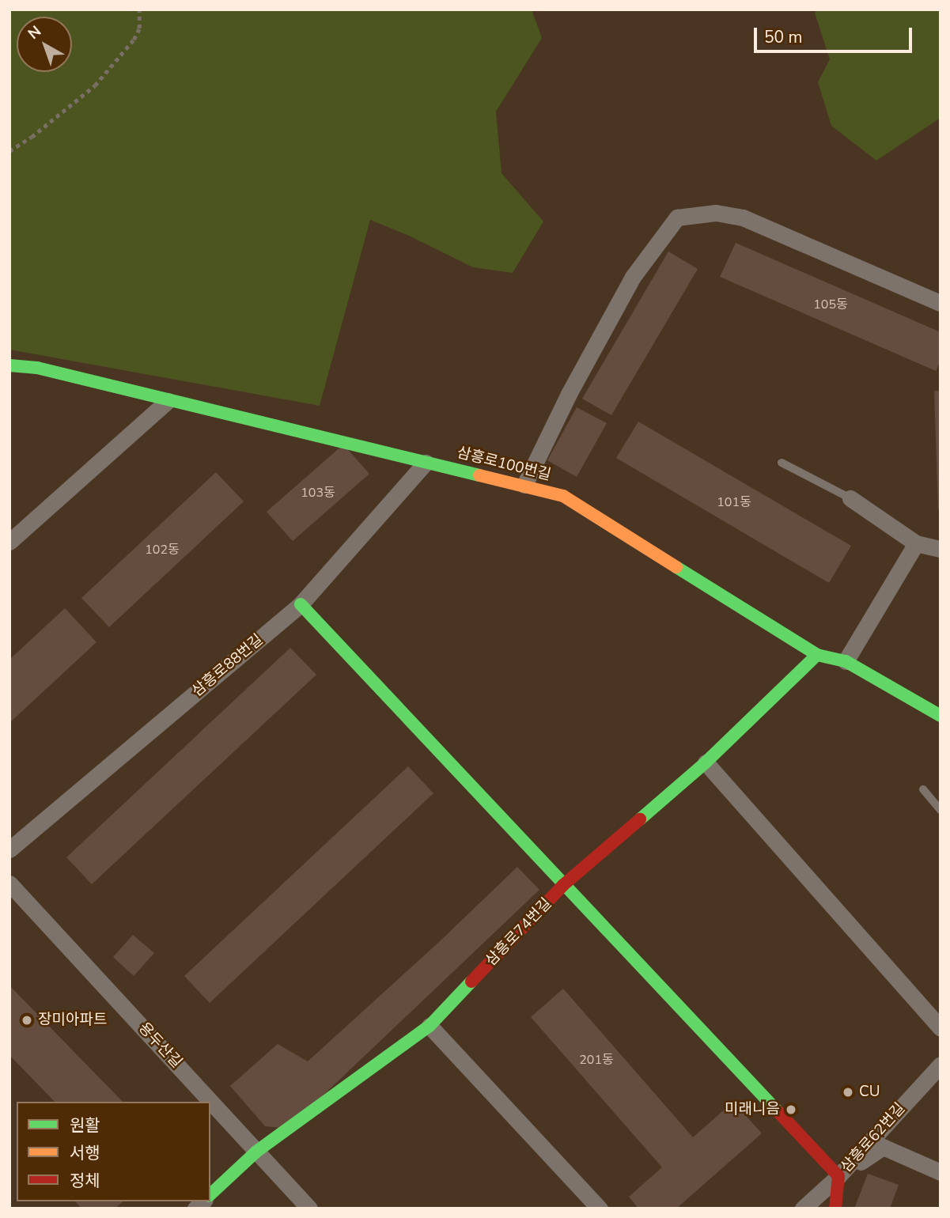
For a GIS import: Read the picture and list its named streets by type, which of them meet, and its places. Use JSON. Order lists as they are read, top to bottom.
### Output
{
  "streets": {
    "street": [
      "삼흥로100번길",
      "삼흥로88번길",
      "삼흥로74번길",
      "용두산길",
      "삼흥로62번길"
    ]
  },
  "crossings": [
    ["삼흥로100번길", "삼흥로88번길"],
    ["삼흥로100번길", "삼흥로74번길"],
    ["삼흥로74번길", "용두산길"]
  ],
  "places": ["장미아파트", "CU", "미래니음"],
  "house_numbers": [
    "105동",
    "103동",
    "101동",
    "102동",
    "201동"
  ],
  "legend": ["원활", "서행", "정체"],
  "scale_bar": "50 m",
  "north": "top left"
}
